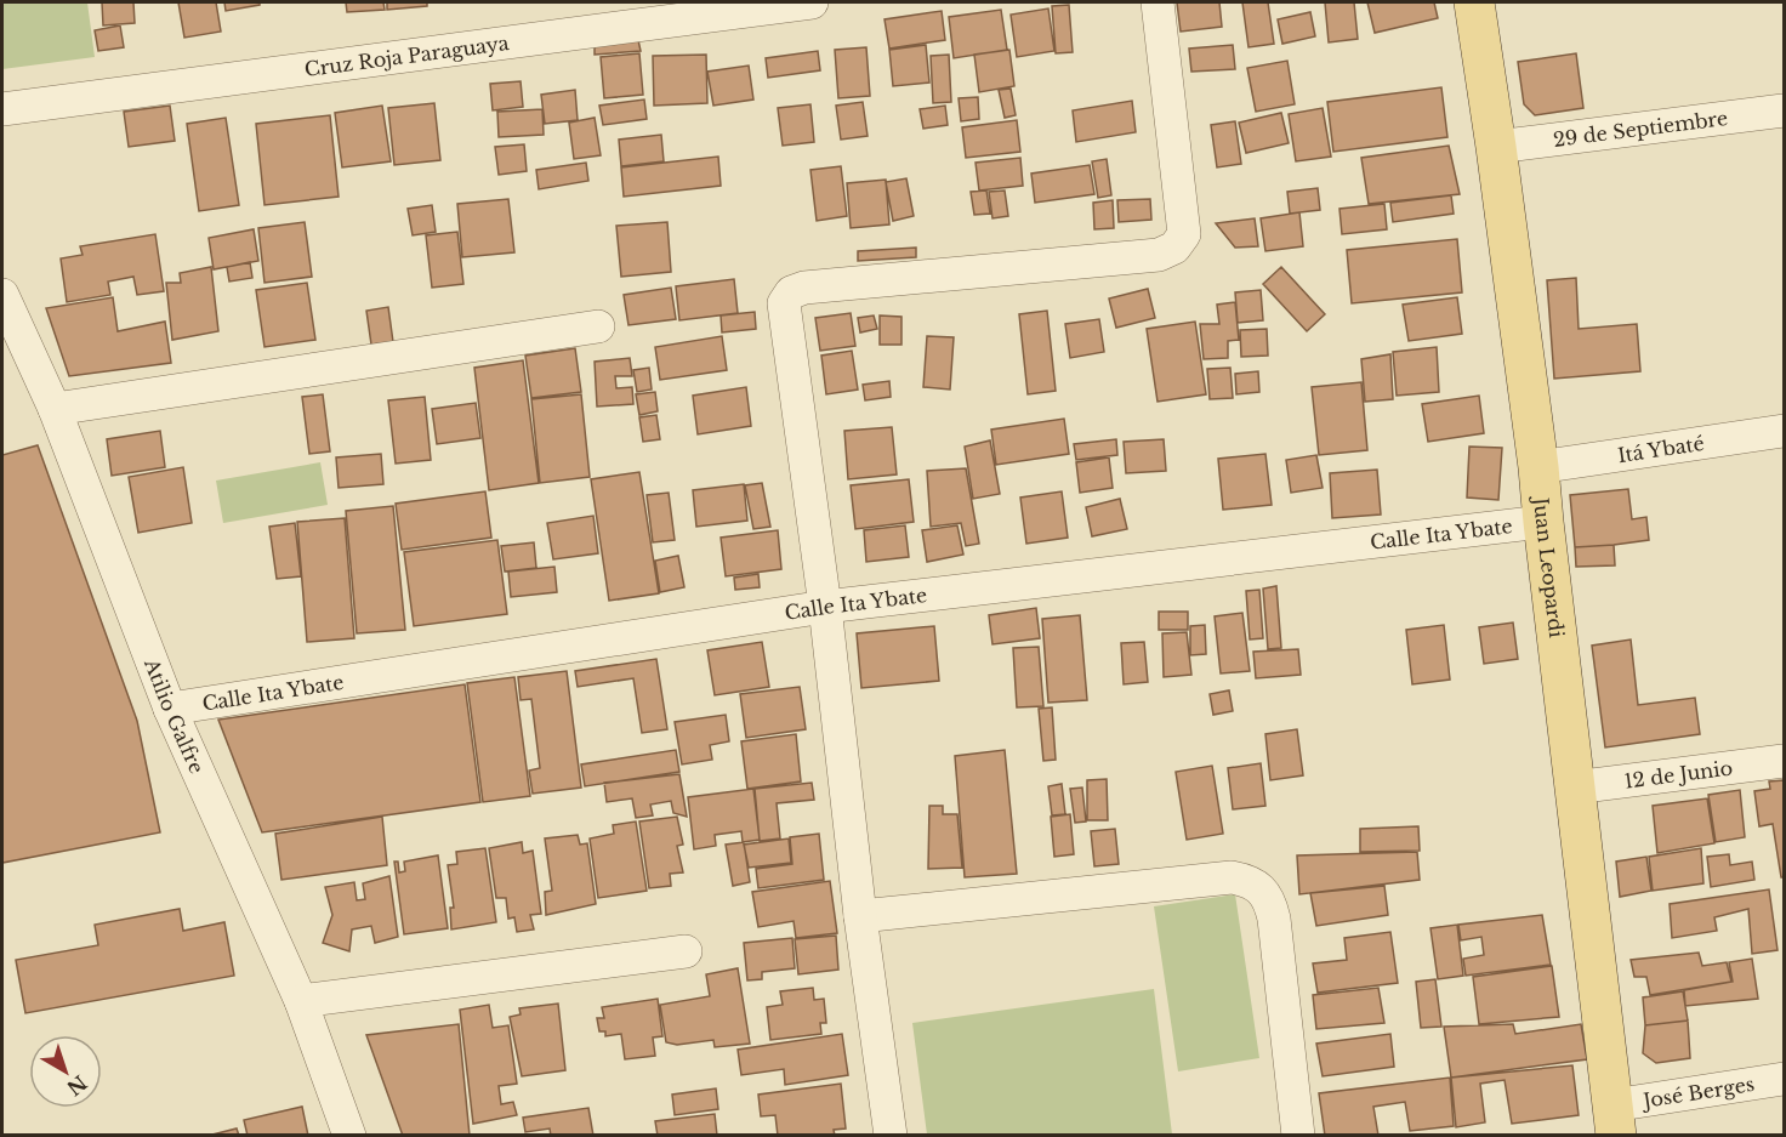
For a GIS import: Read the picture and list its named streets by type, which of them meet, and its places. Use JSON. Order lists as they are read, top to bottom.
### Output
{
  "streets": {
    "main road": ["Juan Leopardi"],
    "street": [
      "Cruz Roja Paraguaya",
      "29 de Septiembre",
      "Itá Ybaté",
      "Calle Ita Ybate",
      "Atilio Galfre",
      "12 de Junio",
      "José Berges"
    ]
  },
  "crossings": [
    ["29 de Septiembre", "Juan Leopardi"],
    ["Itá Ybaté", "Juan Leopardi"],
    ["Calle Ita Ybate", "Juan Leopardi"],
    ["Calle Ita Ybate", "Atilio Galfre"],
    ["Juan Leopardi", "12 de Junio"],
    ["Juan Leopardi", "José Berges"]
  ],
  "north": "bottom right"
}
